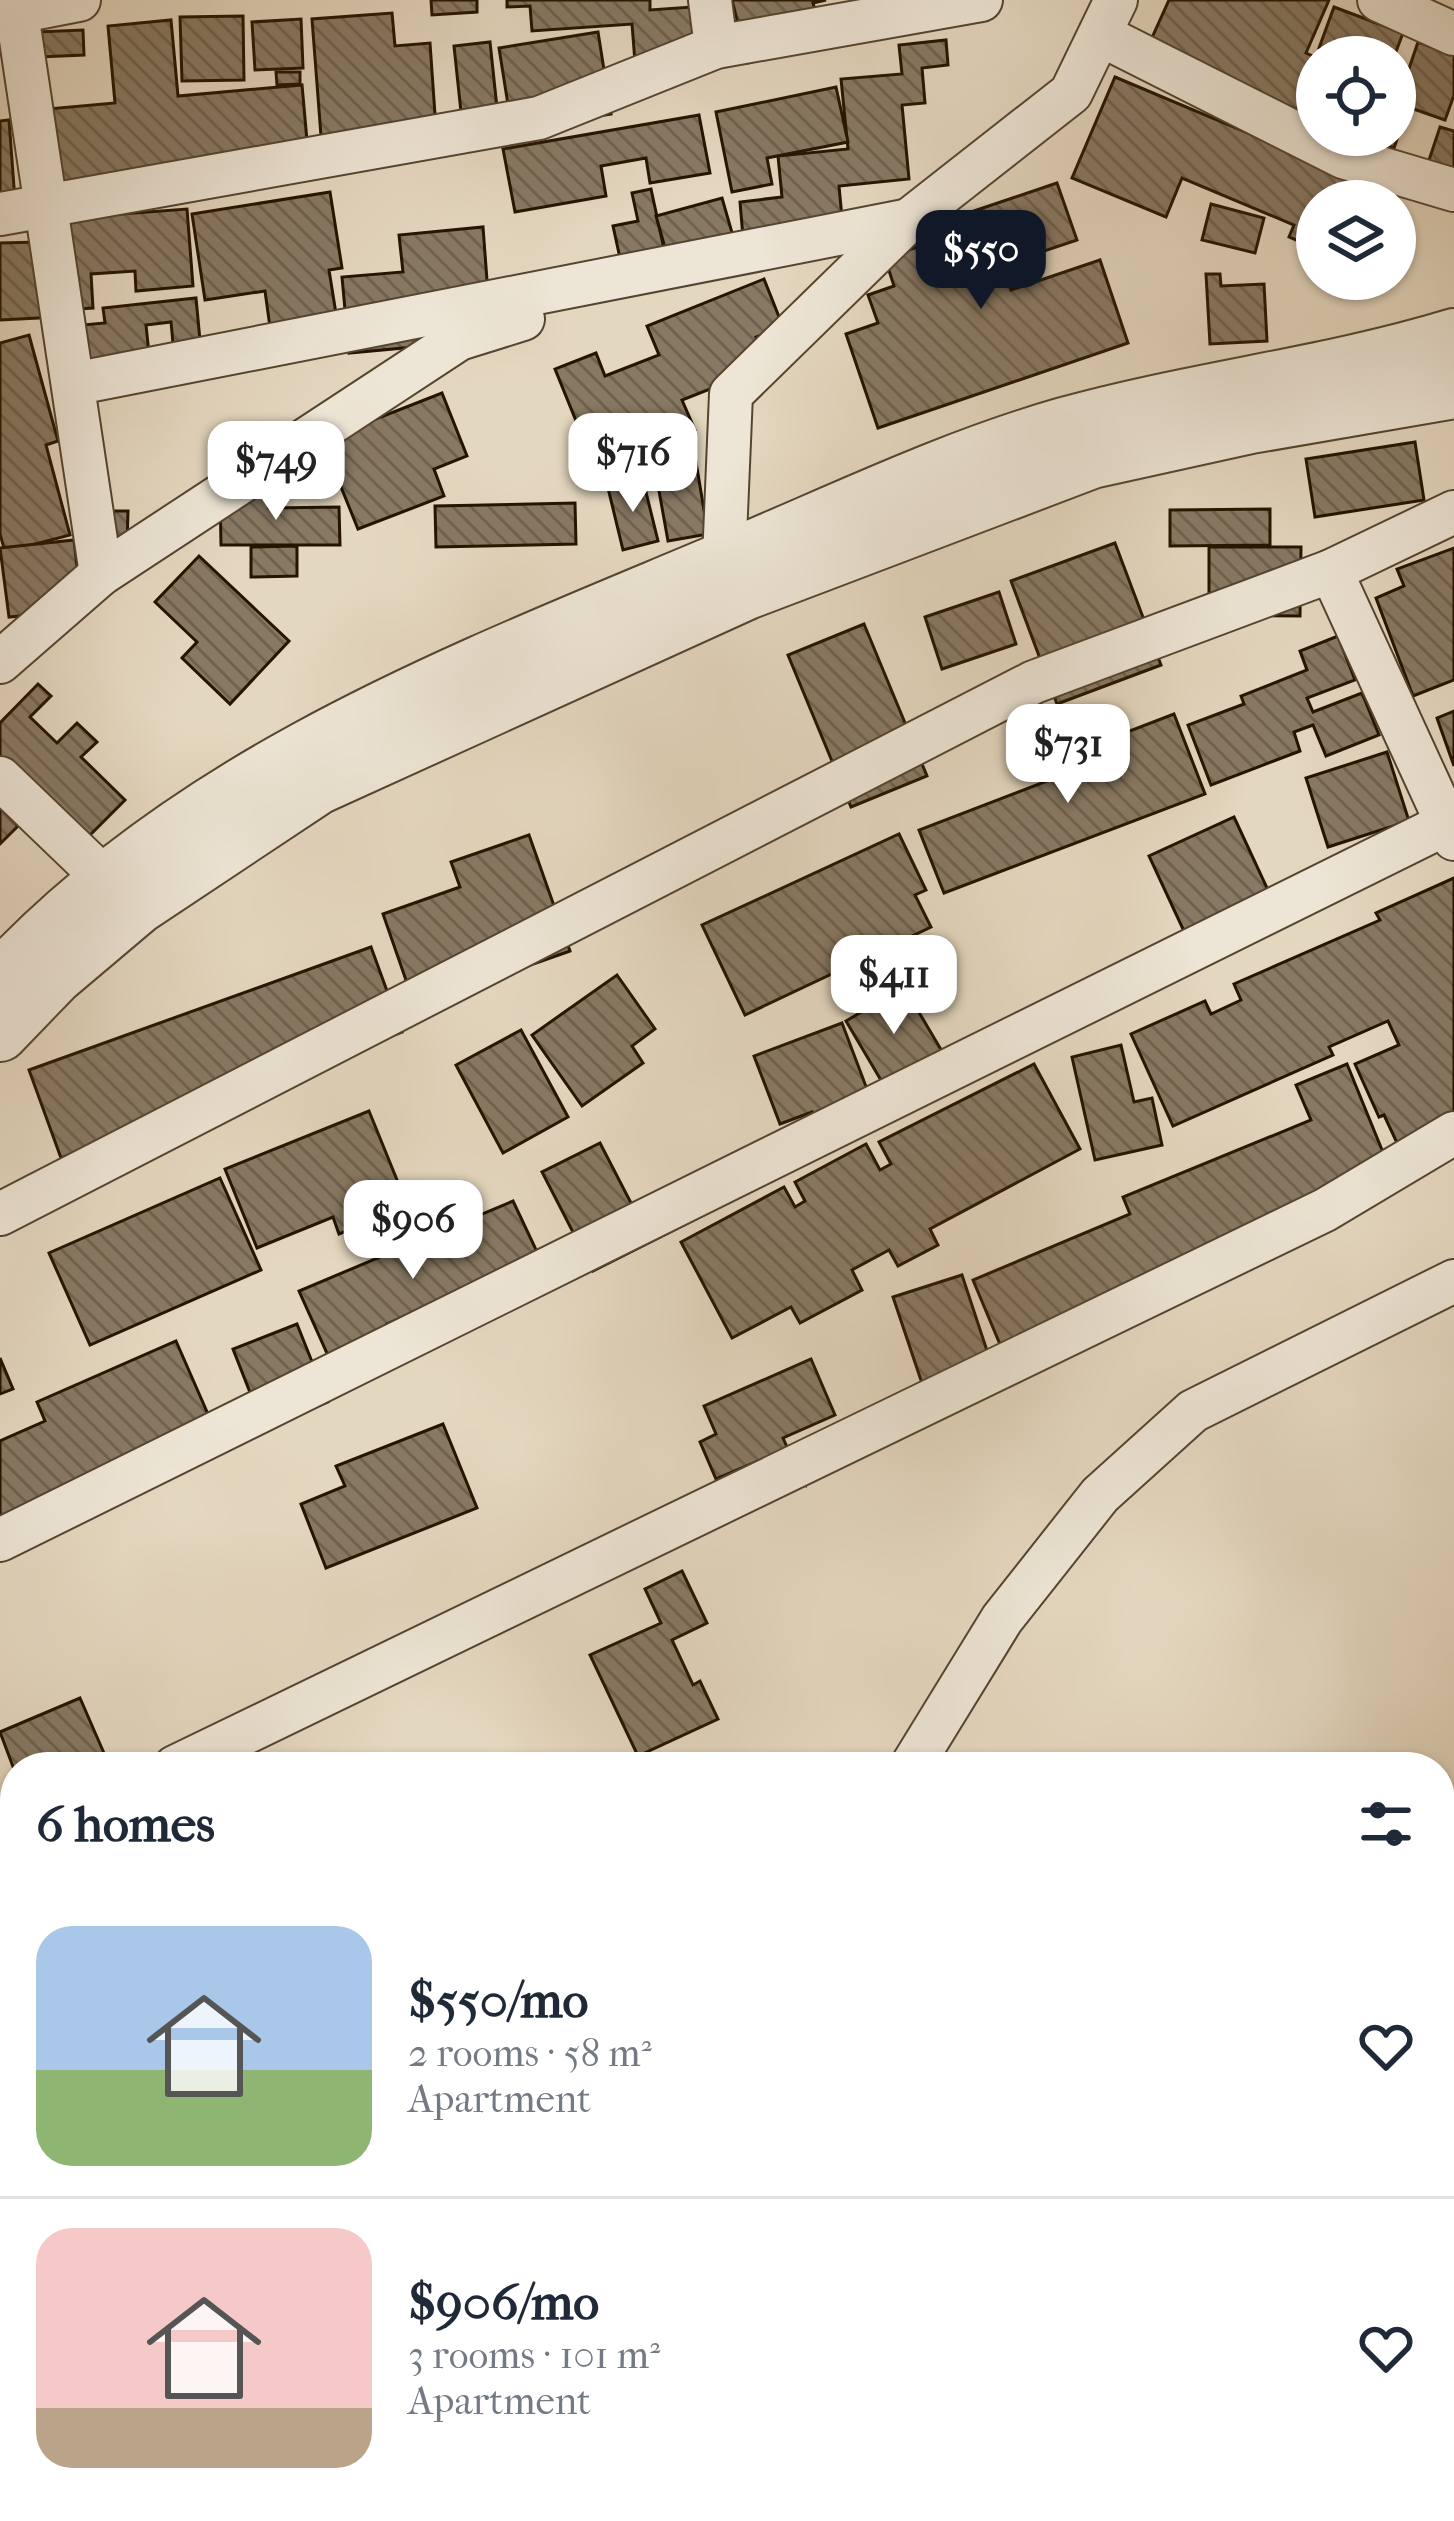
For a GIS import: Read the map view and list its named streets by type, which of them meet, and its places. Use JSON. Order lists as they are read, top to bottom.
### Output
{
  "page": {
    "price": [
      "$550",
      "$716",
      "$749",
      "$731",
      "$411",
      "$906"
    ],
    "heading": "6 homes",
    "list": [
      {
        "name": "$550/mo",
        "note": "2 rooms · 58 m² · Apartment"
      },
      {
        "name": "$906/mo",
        "note": "3 rooms · 101 m² · Apartment"
      }
    ]
  }
}
